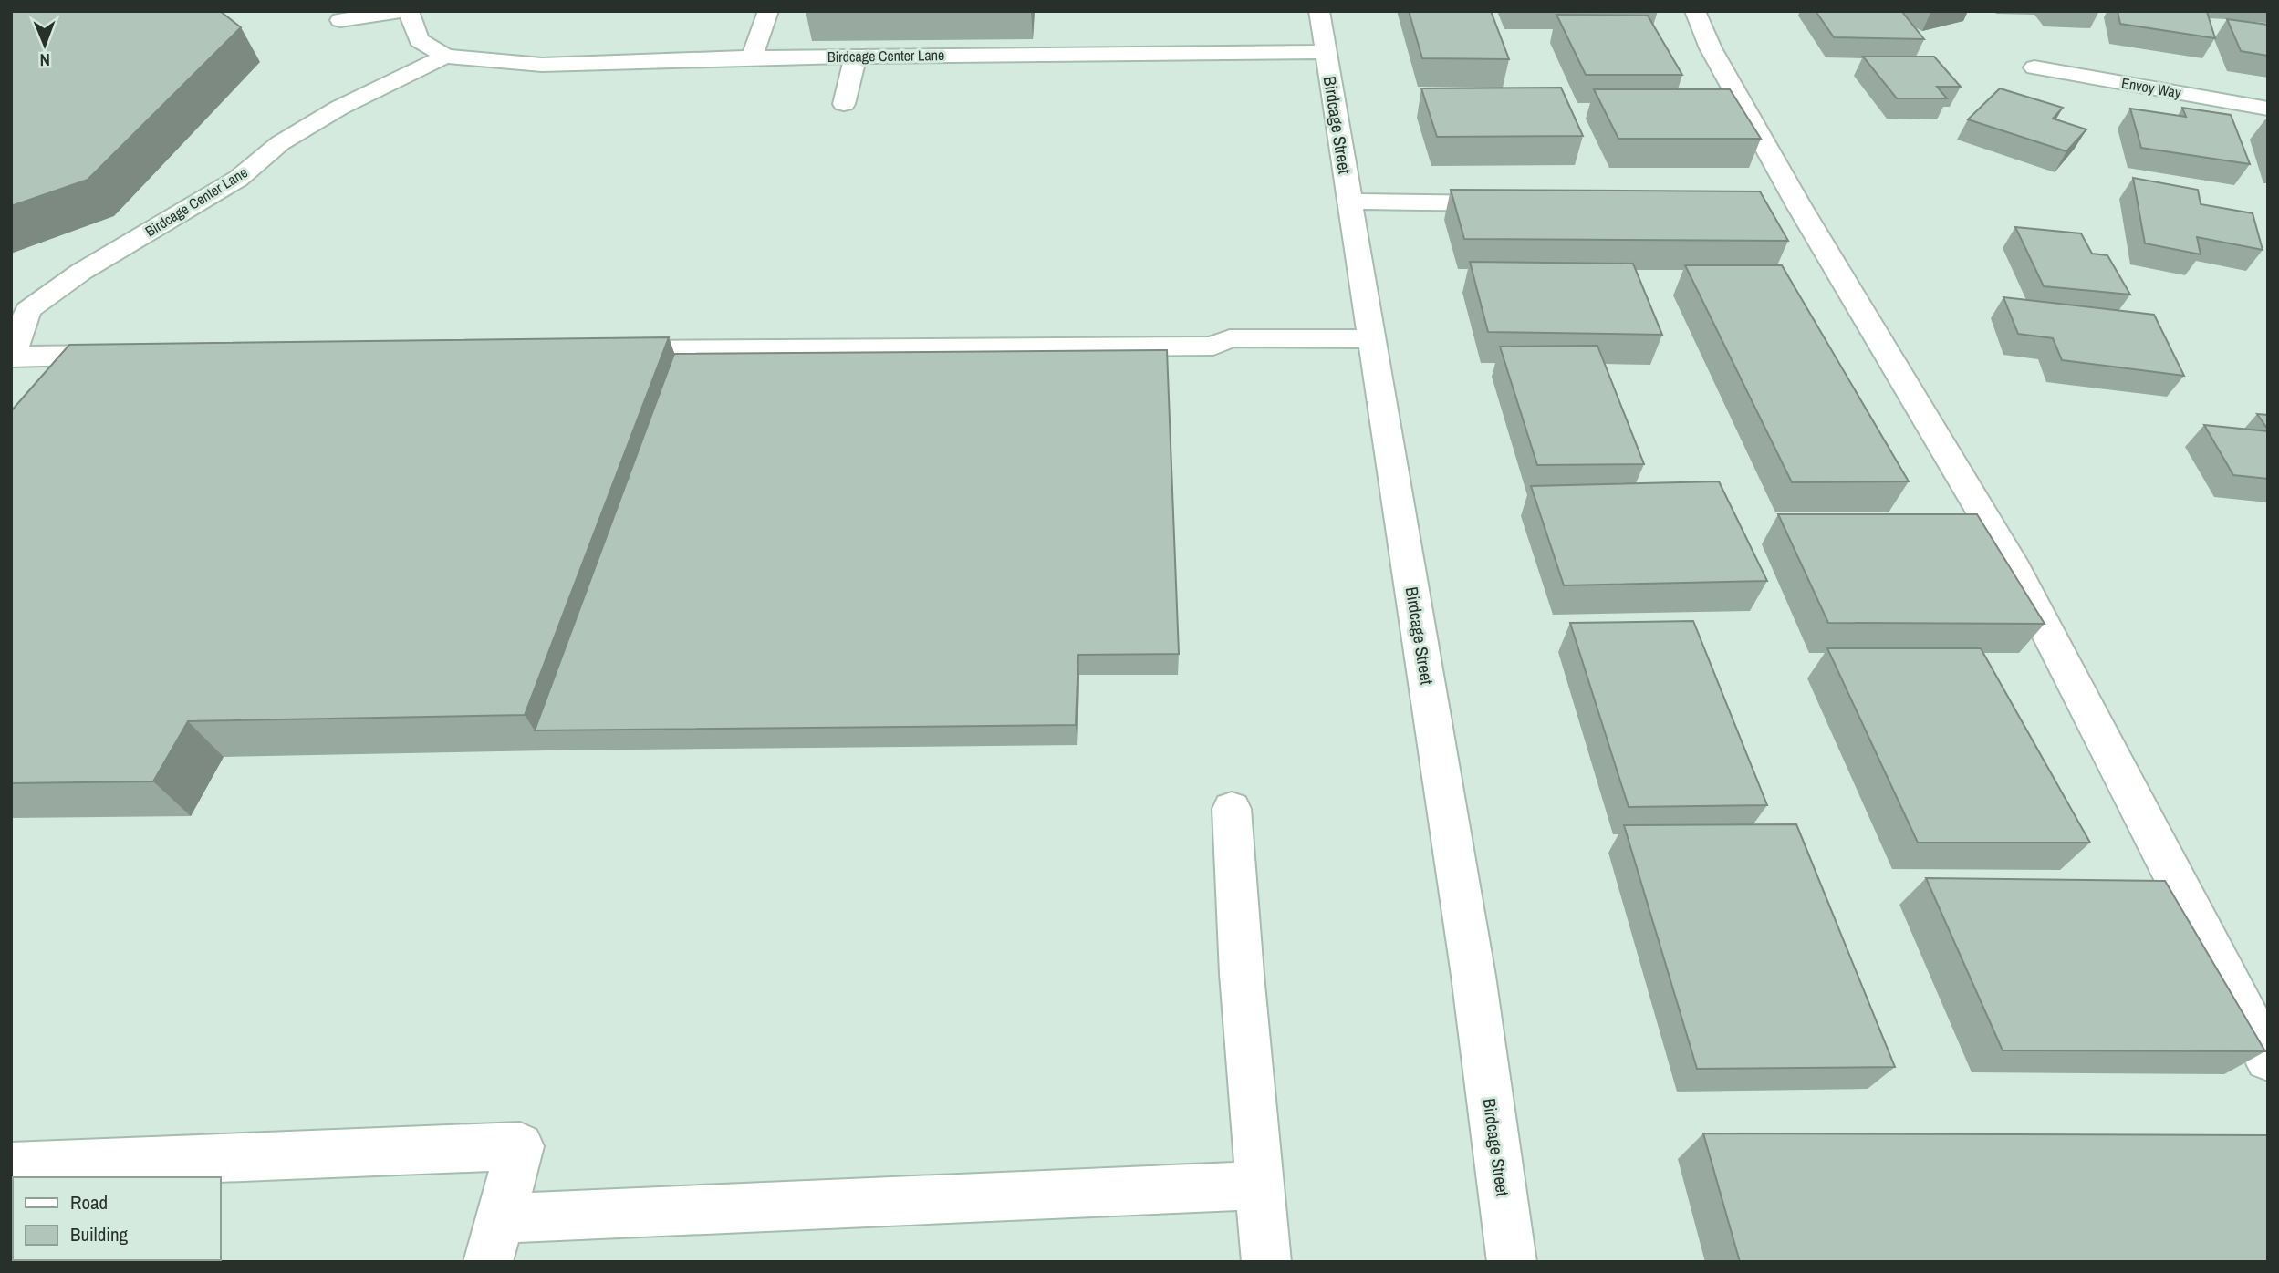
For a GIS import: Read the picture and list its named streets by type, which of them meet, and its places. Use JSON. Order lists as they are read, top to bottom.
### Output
{
  "streets": {
    "street": ["Birdcage Center Lane", "Envoy Way", "Birdcage Street"]
  },
  "crossings": [
    ["Birdcage Center Lane", "Birdcage Street"]
  ],
  "legend": ["Road", "Building"],
  "north": "bottom"
}
